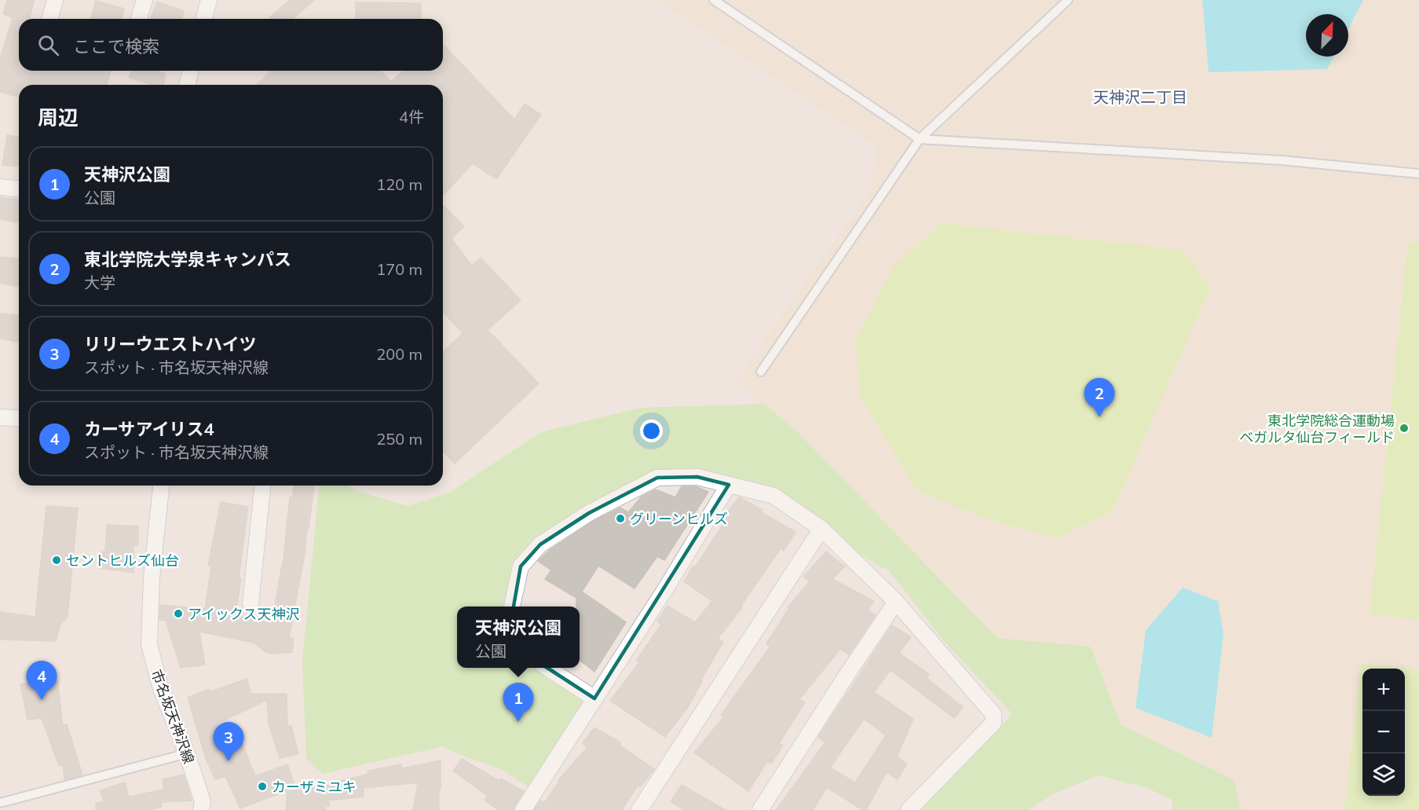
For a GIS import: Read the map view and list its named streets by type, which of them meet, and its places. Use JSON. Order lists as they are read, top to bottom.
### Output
{
  "streets": {
    "street": ["市名坂天神沢線"]
  },
  "districts": ["天神沢二丁目"],
  "places": [
    "東北学院総合運動場 ベガルタ仙台フィールド",
    "グリーンヒルズ",
    "セントヒルズ仙台",
    "アイックス天神沢",
    "カーザミユキ"
  ],
  "north": "top right",
  "page": {
    "search": "ここで検索",
    "heading": ["周辺", "4件"],
    "list": [
      {
        "mark": "1",
        "name": "天神沢公園",
        "note": "公園",
        "value": "120 m"
      },
      {
        "mark": "2",
        "name": "東北学院大学泉キャンパス",
        "note": "大学",
        "value": "170 m"
      },
      {
        "mark": "3",
        "name": "リリーウエストハイツ",
        "note": "スポット · 市名坂天神沢線",
        "value": "200 m"
      },
      {
        "mark": "4",
        "name": "カーサアイリス4",
        "note": "スポット · 市名坂天神沢線",
        "value": "250 m"
      }
    ],
    "pins": [
      "2",
      "4",
      "1",
      "3"
    ],
    "popup": ["天神沢公園", "公園"],
    "map_buttons": ["+", "−"]
  }
}
